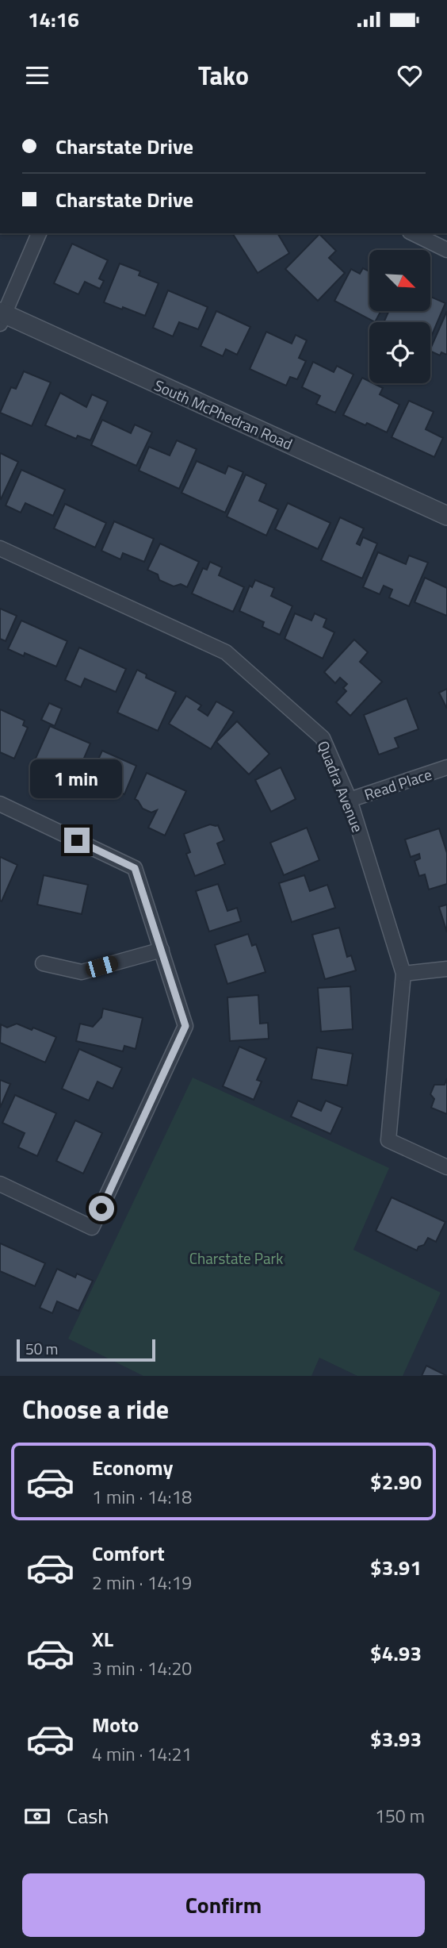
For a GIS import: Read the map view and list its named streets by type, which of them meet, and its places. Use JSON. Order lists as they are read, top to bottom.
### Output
{
  "streets": {
    "street": ["South McPhedran Road", "Read Place", "Quadra Avenue"]
  },
  "crossings": [
    ["Read Place", "Quadra Avenue"]
  ],
  "parks": ["Charstate Park"],
  "scale_bar": "50 m",
  "north": "bottom right",
  "page": {
    "status": "14:16",
    "header": "Tako",
    "banner": ["Charstate Drive", "Charstate Drive"],
    "bubble": "1 min",
    "scale": "50 m",
    "heading": "Choose a ride",
    "list": [
      {
        "name": "Economy",
        "note": "1 min · 14:18",
        "value": "$2.90"
      },
      {
        "name": "Comfort",
        "note": "2 min · 14:19",
        "value": "$3.91"
      },
      {
        "name": "XL",
        "note": "3 min · 14:20",
        "value": "$4.93"
      },
      {
        "name": "Moto",
        "note": "4 min · 14:21",
        "value": "$3.93"
      }
    ],
    "pay": ["Cash", "150 m"],
    "buttons": "Confirm"
  }
}
